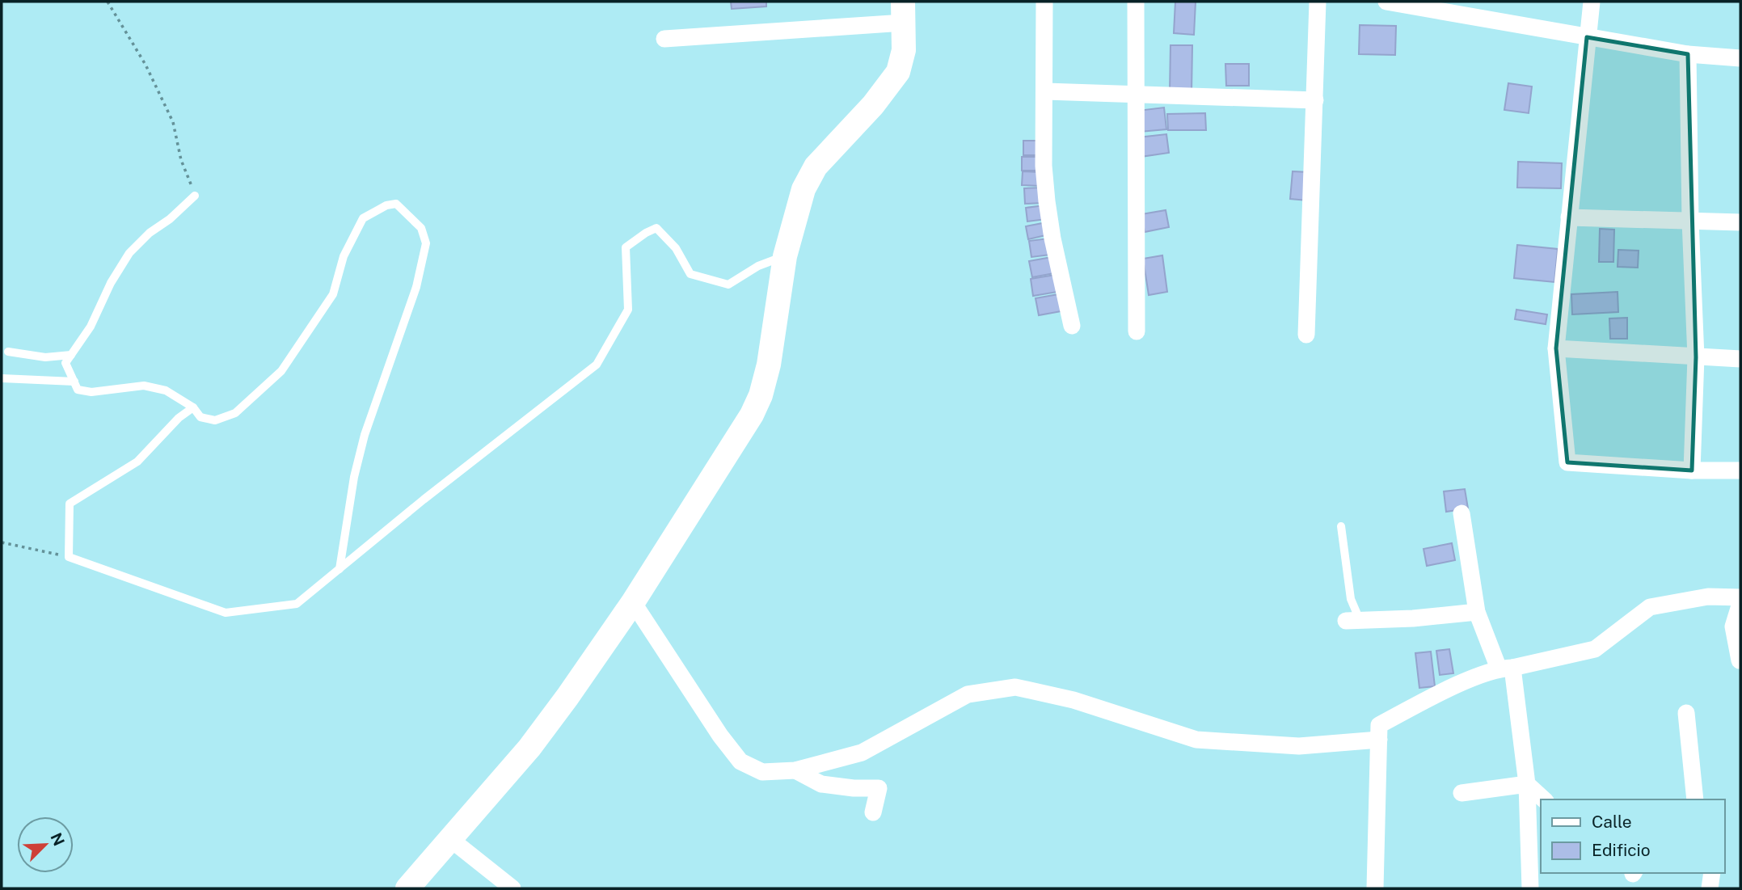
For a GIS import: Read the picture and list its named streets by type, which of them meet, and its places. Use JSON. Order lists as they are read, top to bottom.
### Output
{
  "legend": ["Calle", "Edificio"],
  "north": "top right"
}
